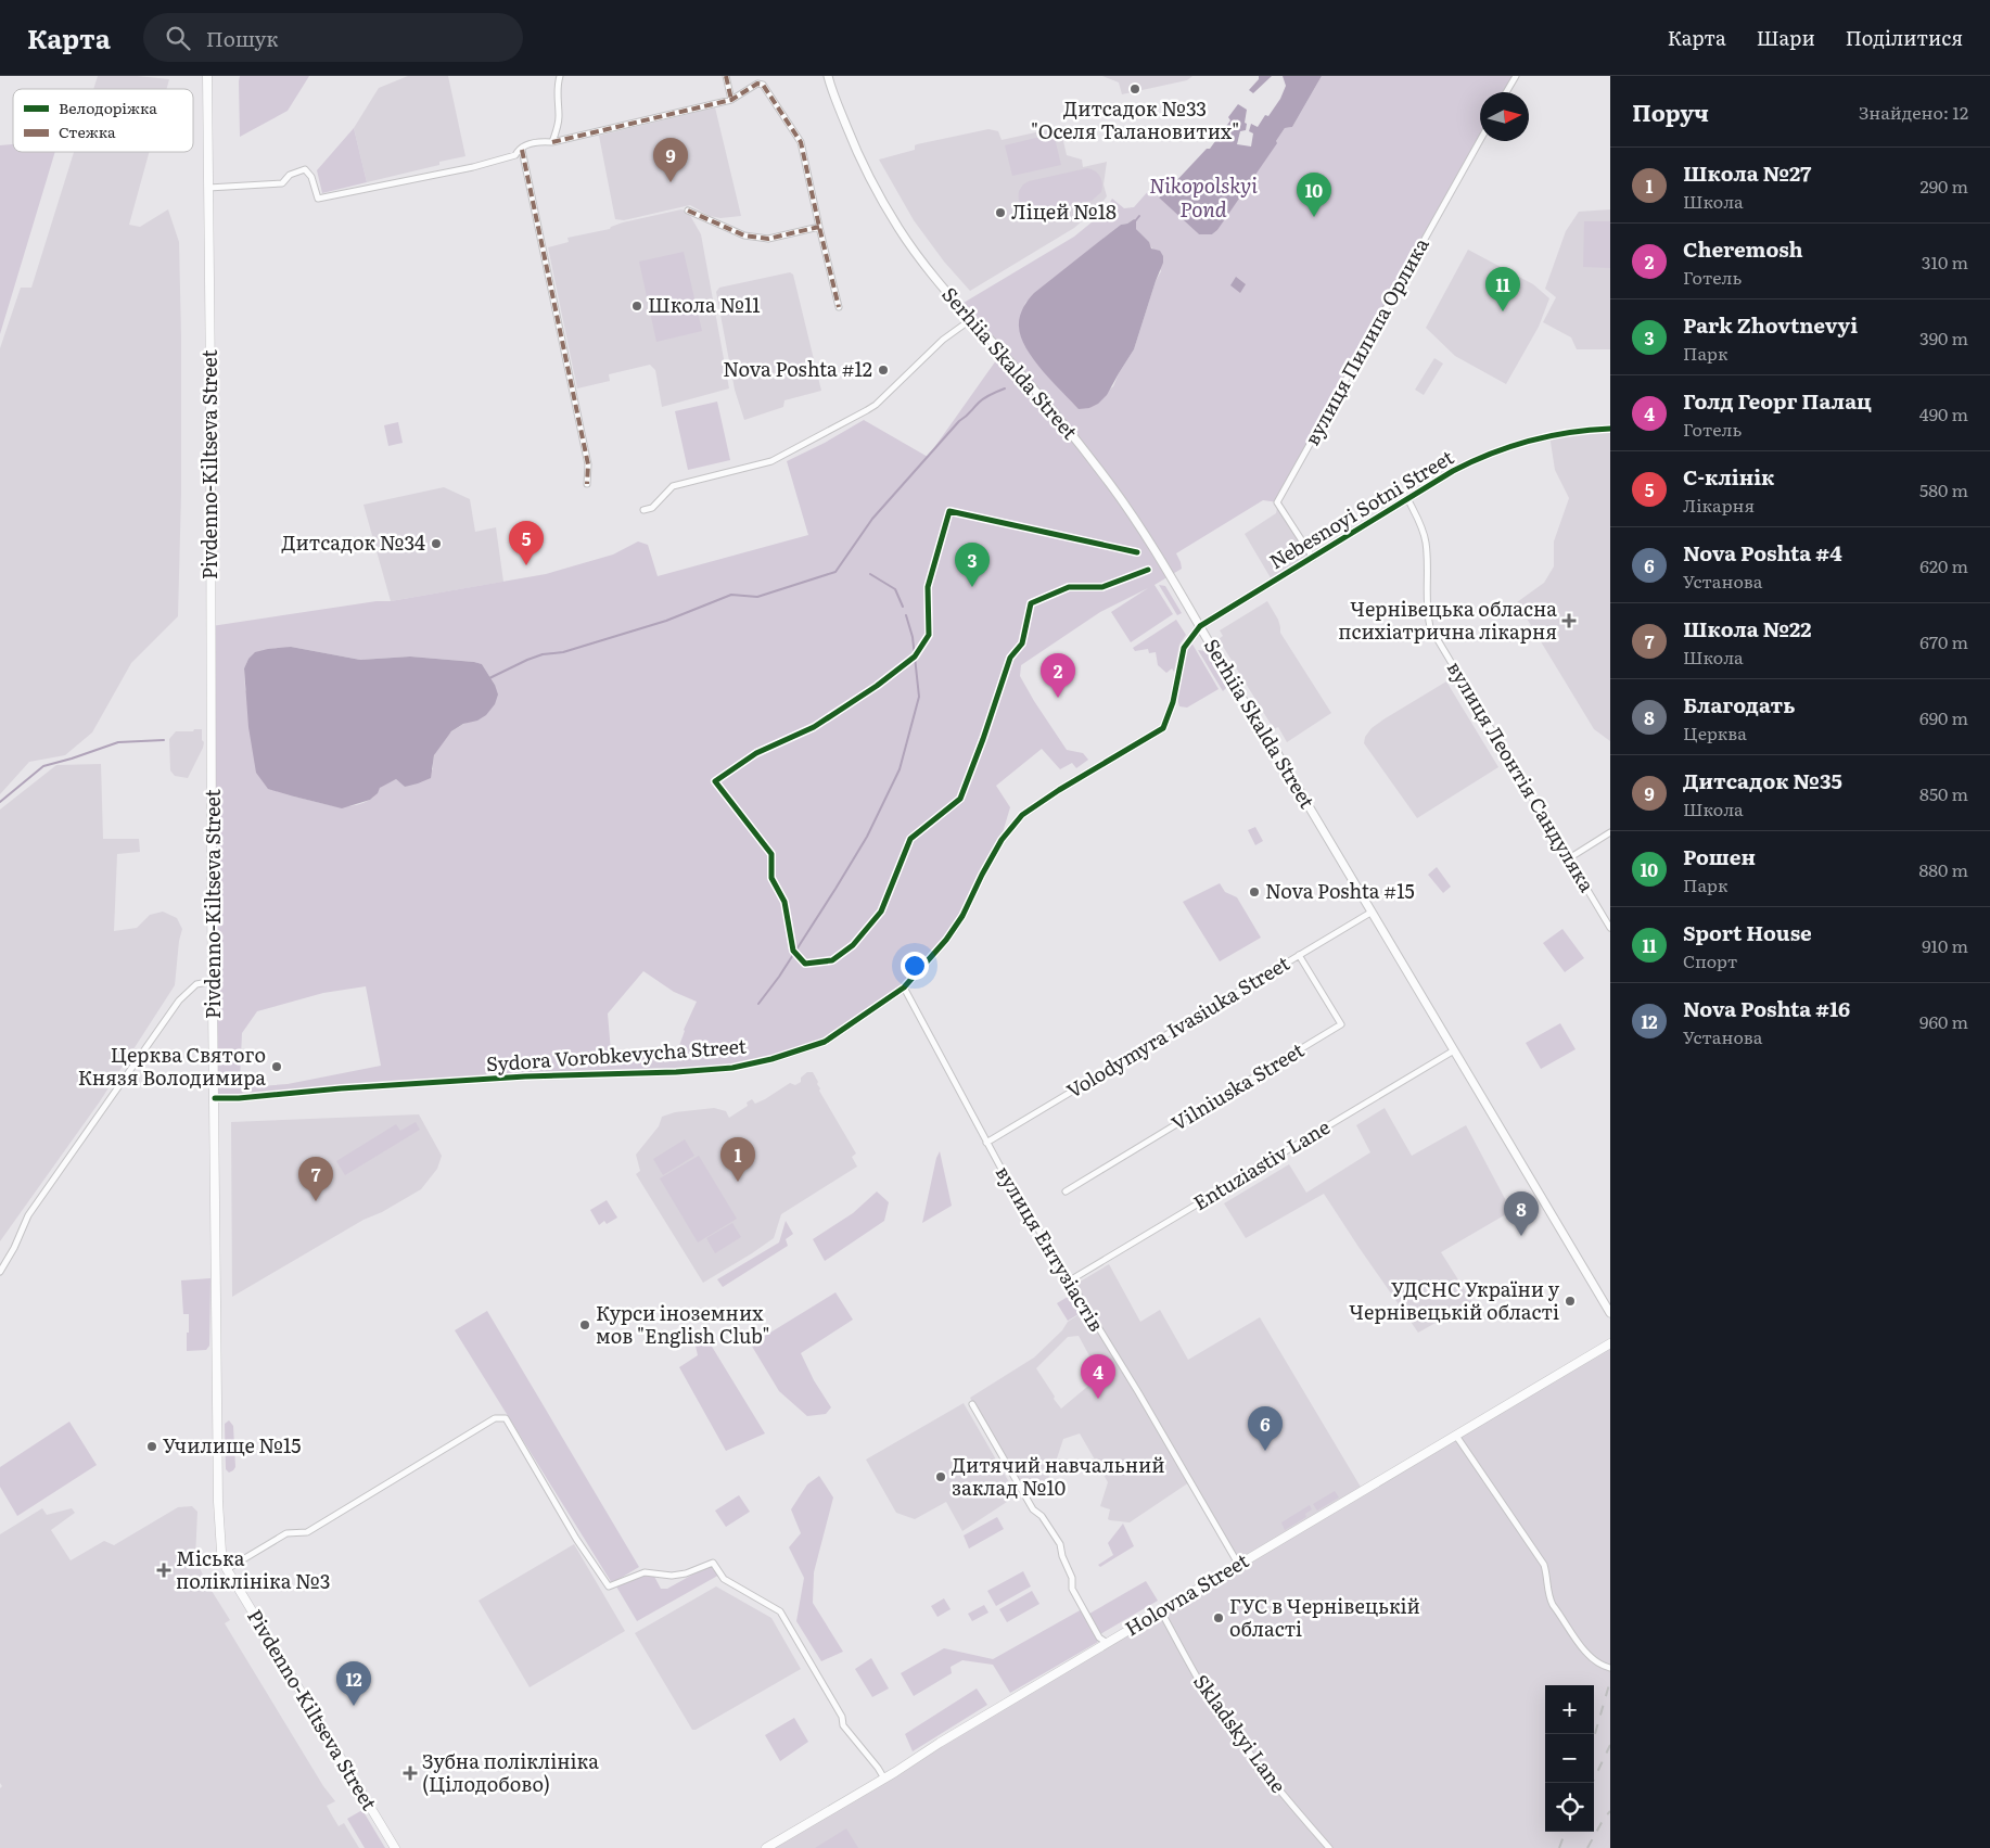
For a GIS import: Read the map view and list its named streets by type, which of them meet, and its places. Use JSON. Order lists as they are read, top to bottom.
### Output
{
  "streets": {
    "main road": ["Serhiia Skalda Street", "Pivdenno-Kiltseva Street", "Holovna Street"],
    "street": [
      "вулиця Пилипа Орлика",
      "Nebesnoyi Sotni Street",
      "вулиця Леонтія Сандуляка",
      "Volodymyra Ivasiuka Street",
      "Sydora Vorobkevycha Street",
      "Vilniuska Street",
      "Entuziastiv Lane",
      "вулиця Ентузіастів",
      "Skladskyi Lane"
    ]
  },
  "crossings": [
    ["вулиця Пилипа Орлика", "Nebesnoyi Sotni Street"],
    ["Serhiia Skalda Street", "Nebesnoyi Sotni Street"],
    ["Serhiia Skalda Street", "Volodymyra Ivasiuka Street"],
    ["Serhiia Skalda Street", "Sydora Vorobkevycha Street"],
    ["Serhiia Skalda Street", "Entuziastiv Lane"],
    ["Pivdenno-Kiltseva Street", "Sydora Vorobkevycha Street"],
    ["Nebesnoyi Sotni Street", "вулиця Леонтія Сандуляка"],
    ["Nebesnoyi Sotni Street", "Sydora Vorobkevycha Street"],
    ["Volodymyra Ivasiuka Street", "Vilniuska Street"],
    ["Volodymyra Ivasiuka Street", "вулиця Ентузіастів"],
    ["Sydora Vorobkevycha Street", "вулиця Ентузіастів"],
    ["Entuziastiv Lane", "вулиця Ентузіастів"],
    ["вулиця Ентузіастів", "Holovna Street"],
    ["Holovna Street", "Skladskyi Lane"]
  ],
  "water": ["Nikopolskyi Pond"],
  "places": {
    "other": [
      "Дитсадок №33 \"Оселя Талановитих\"",
      "Ліцей №18",
      "Школа №11",
      "Nova Poshta #12",
      "Дитсадок №34",
      "Nova Poshta #15",
      "Церква Святого Князя Володимира",
      "УДСНС України у Чернівецькій області",
      "Курси іноземних мов \"English Club\"",
      "Училище №15",
      "Дитячий навчальний заклад №10",
      "ГУС в Чернівецькій області"
    ],
    "health": ["Чернівецька обласна психіатрична лікарня", "Міська поліклініка №3", "Зубна поліклініка (Цілодобово)"]
  },
  "legend": ["Велодоріжка", "Стежка"],
  "north": "right",
  "page": {
    "header": "Карта",
    "search": "Пошук",
    "nav": ["Карта", "Шари", "Поділитися"],
    "heading": ["Поруч", "Знайдено: 12"],
    "pins": [
      "9",
      "10",
      "11",
      "5",
      "3",
      "2",
      "1",
      "7",
      "8",
      "4",
      "6",
      "12"
    ],
    "list": [
      {
        "mark": "1",
        "name": "Школа №27",
        "note": "Школа",
        "value": "290 m"
      },
      {
        "mark": "2",
        "name": "Cheremosh",
        "note": "Готель",
        "value": "310 m"
      },
      {
        "mark": "3",
        "name": "Park Zhovtnevyi",
        "note": "Парк",
        "value": "390 m"
      },
      {
        "mark": "4",
        "name": "Голд Георг Палац",
        "note": "Готель",
        "value": "490 m"
      },
      {
        "mark": "5",
        "name": "С-клінік",
        "note": "Лікарня",
        "value": "580 m"
      },
      {
        "mark": "6",
        "name": "Nova Poshta #4",
        "note": "Установа",
        "value": "620 m"
      },
      {
        "mark": "7",
        "name": "Школа №22",
        "note": "Школа",
        "value": "670 m"
      },
      {
        "mark": "8",
        "name": "Благодать",
        "note": "Церква",
        "value": "690 m"
      },
      {
        "mark": "9",
        "name": "Дитсадок №35",
        "note": "Школа",
        "value": "850 m"
      },
      {
        "mark": "10",
        "name": "Рошен",
        "note": "Парк",
        "value": "880 m"
      },
      {
        "mark": "11",
        "name": "Sport House",
        "note": "Спорт",
        "value": "910 m"
      },
      {
        "mark": "12",
        "name": "Nova Poshta #16",
        "note": "Установа",
        "value": "960 m"
      }
    ],
    "map_buttons": ["+", "−"]
  }
}
